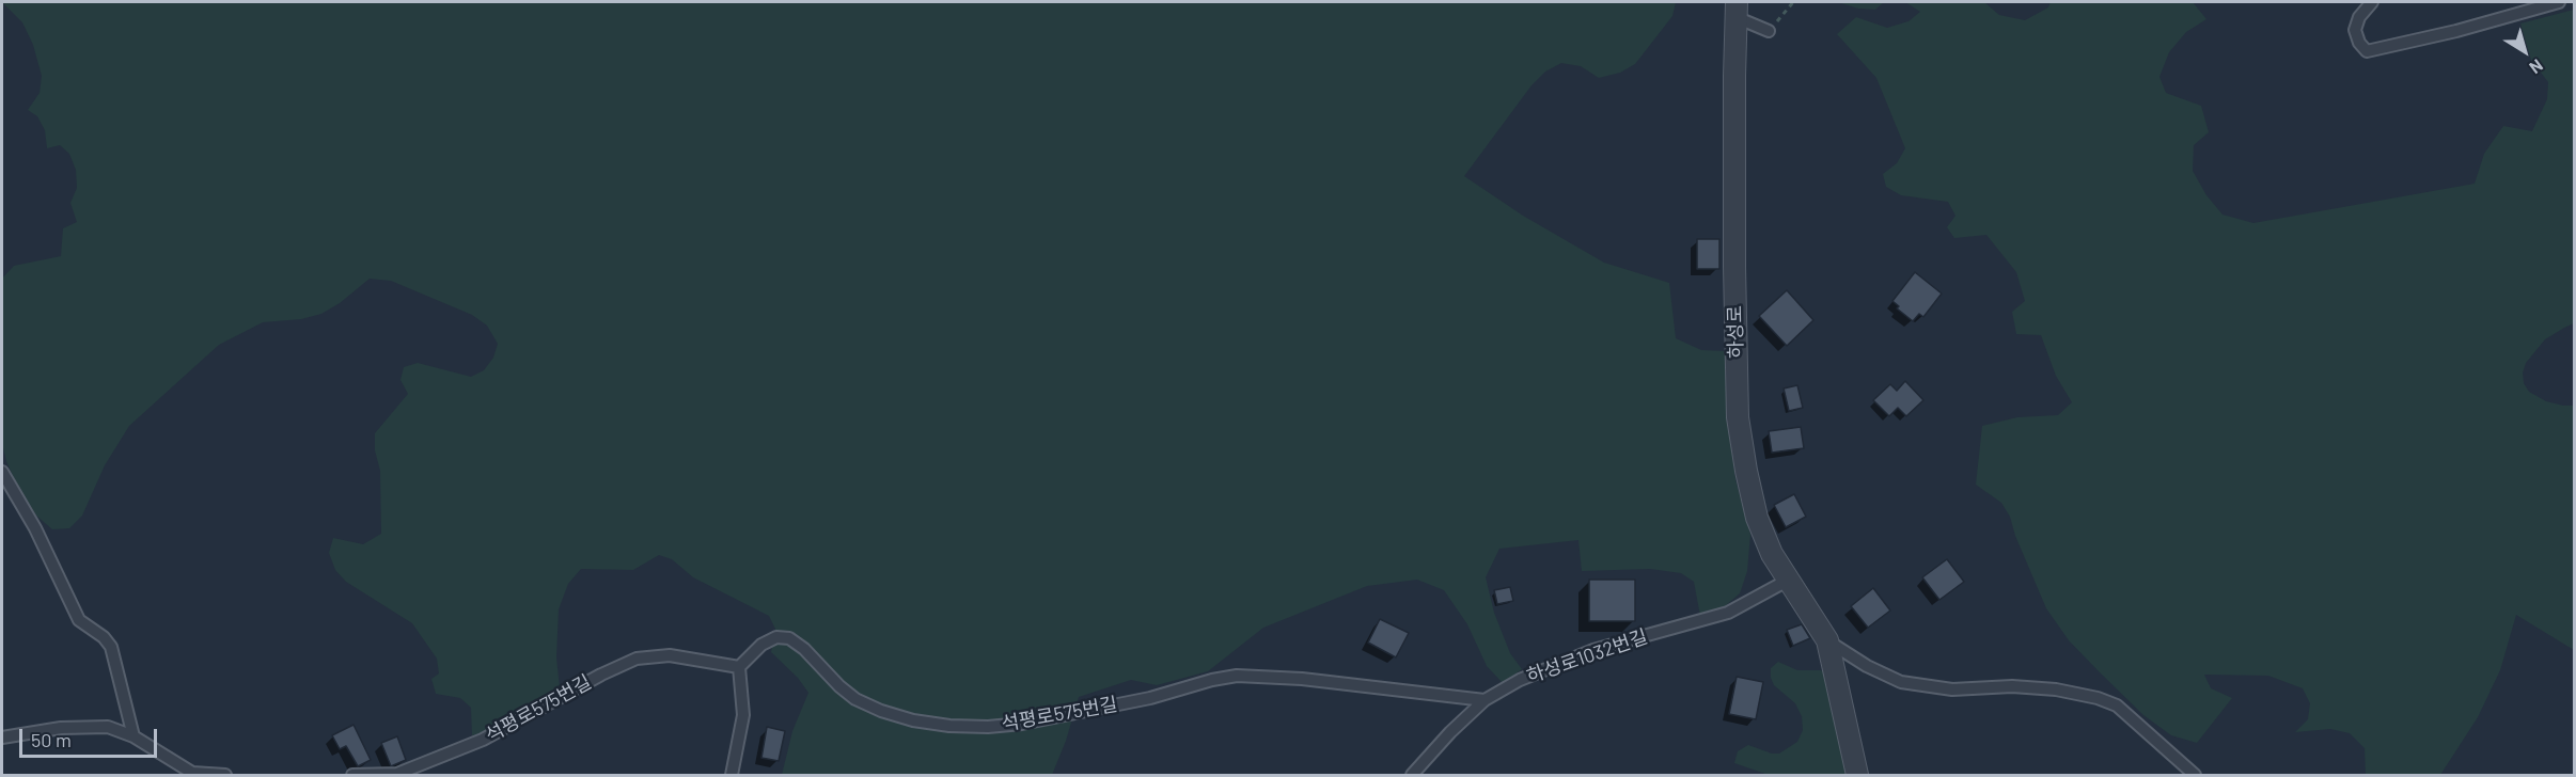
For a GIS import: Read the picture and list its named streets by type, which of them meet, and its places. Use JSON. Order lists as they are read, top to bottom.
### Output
{
  "streets": {
    "street": ["하성로"],
    "lane": ["하성로1032번길", "석평로575번길"]
  },
  "crossings": [
    ["하성로", "하성로1032번길"],
    ["하성로1032번길", "석평로575번길"]
  ],
  "scale_bar": "50 m",
  "north": "bottom right"
}
